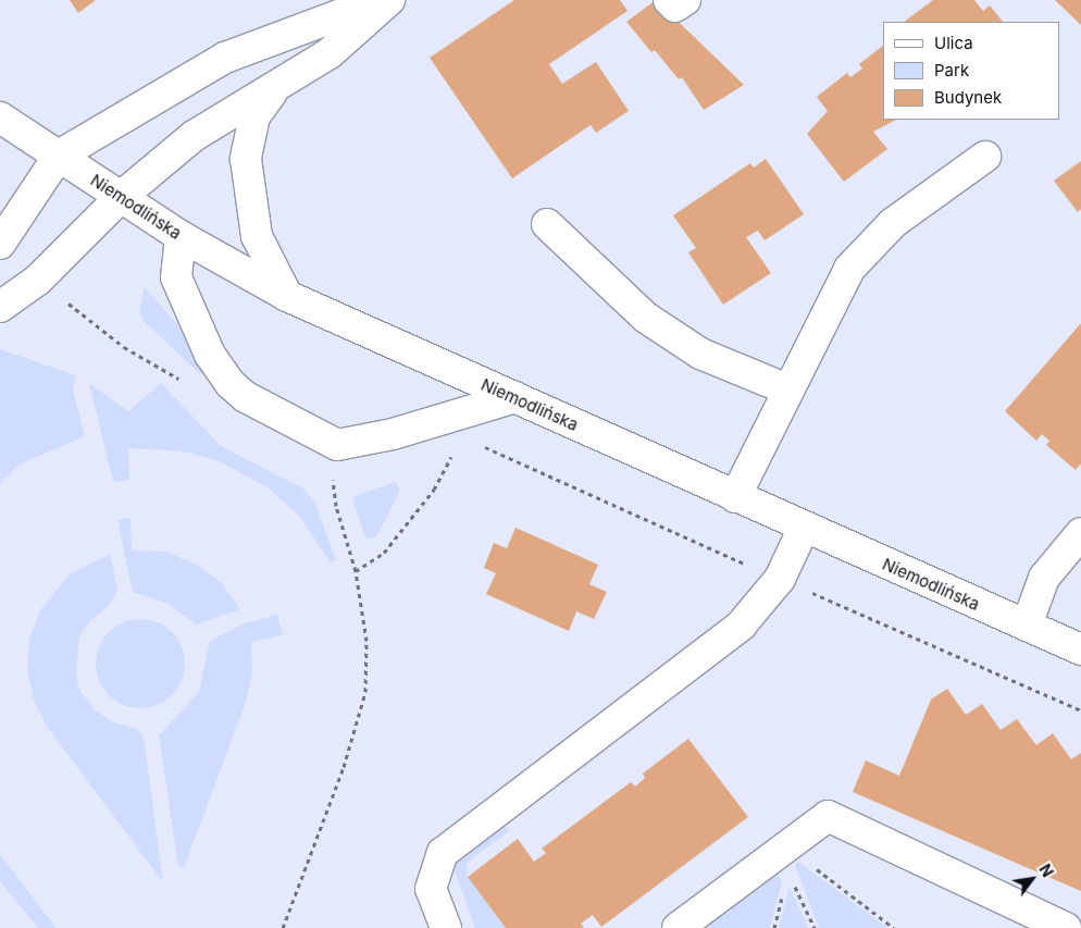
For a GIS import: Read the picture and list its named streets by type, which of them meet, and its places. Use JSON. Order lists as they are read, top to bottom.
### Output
{
  "streets": {
    "main road": ["Niemodlińska"]
  },
  "legend": ["Ulica", "Park", "Budynek"],
  "north": "top right"
}
